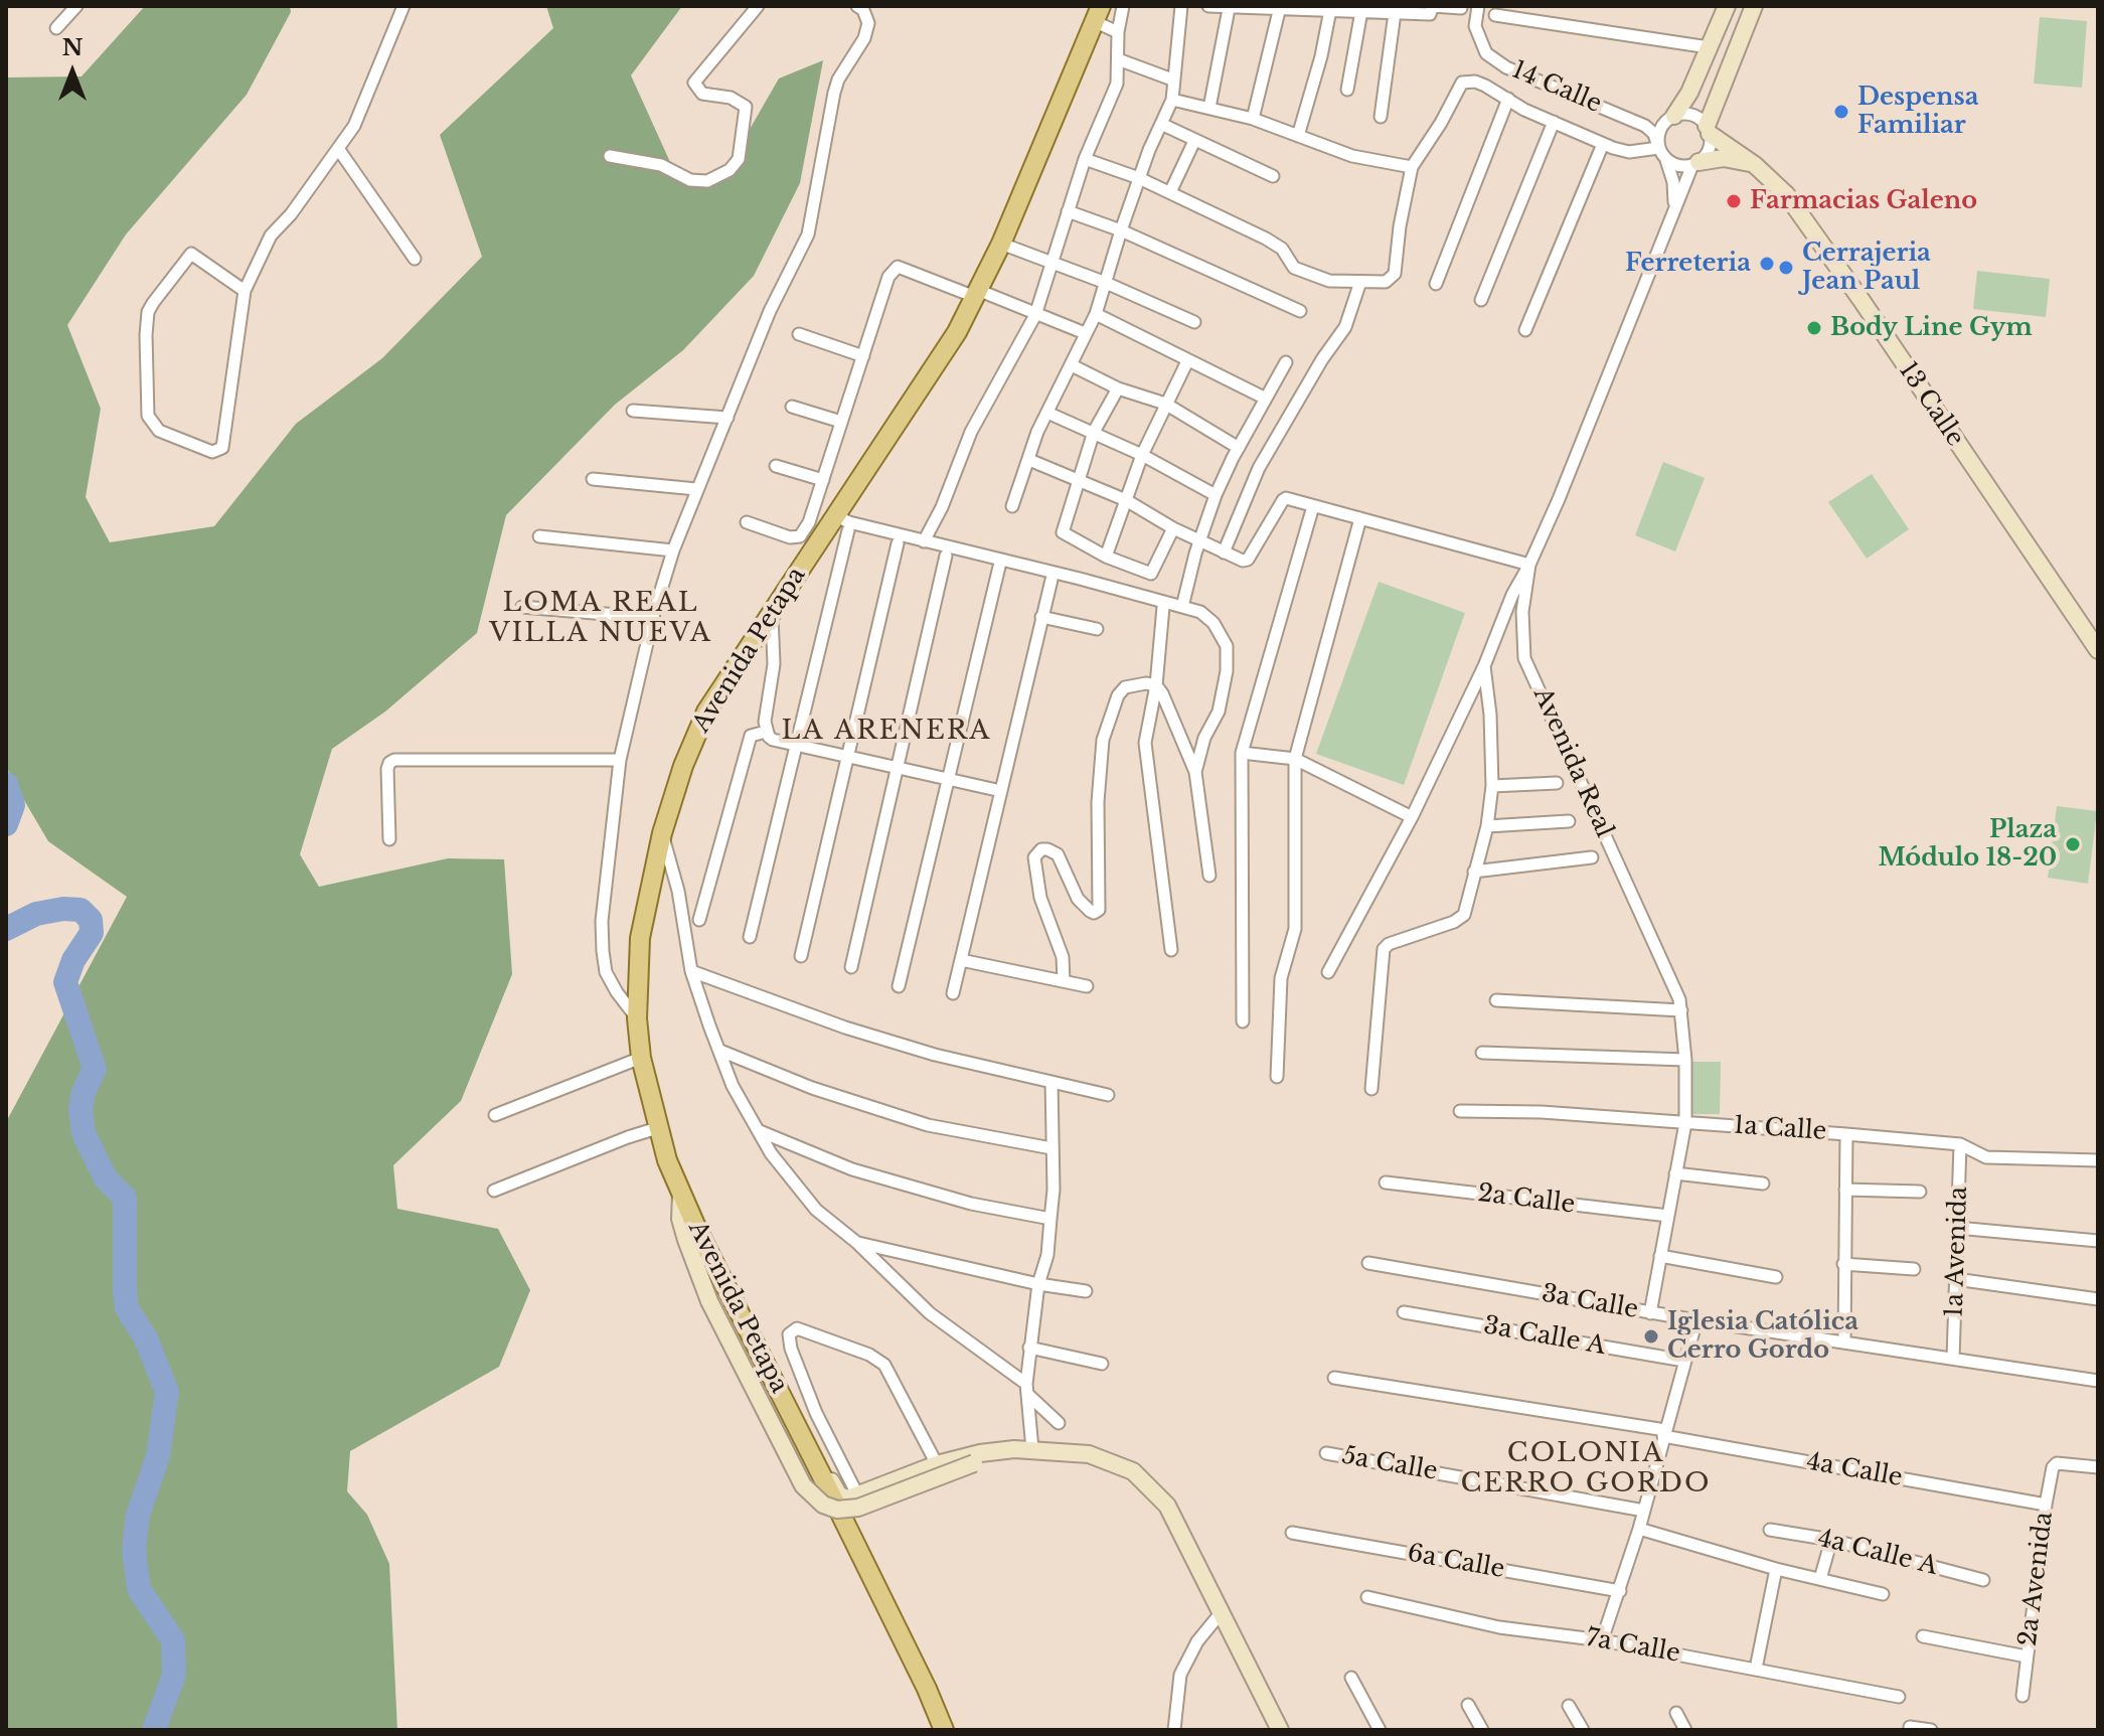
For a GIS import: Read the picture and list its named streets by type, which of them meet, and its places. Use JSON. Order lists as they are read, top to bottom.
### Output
{
  "streets": {
    "main road": ["13 Calle", "Avenida Petapa"],
    "street": [
      "14 Calle",
      "Avenida Real",
      "1a Calle",
      "2a Calle",
      "1a Avenida",
      "3a Calle",
      "3a Calle A",
      "5a Calle",
      "4a Calle",
      "4a Calle A",
      "6a Calle",
      "2a Avenida",
      "7a Calle"
    ]
  },
  "crossings": [
    ["14 Calle", "13 Calle"],
    ["14 Calle", "Avenida Real"],
    ["13 Calle", "Avenida Real"],
    ["Avenida Real", "1a Calle"],
    ["Avenida Real", "2a Calle"],
    ["Avenida Real", "3a Calle"],
    ["1a Calle", "1a Avenida"],
    ["1a Avenida", "3a Calle"],
    ["4a Calle", "2a Avenida"]
  ],
  "districts": ["LOMA REAL VILLA NUEVA", "LA ARENERA", "COLONIA CERRO GORDO"],
  "places": [
    "Despensa Familiar",
    "Farmacias Galeno",
    "Ferreteria",
    "Cerrajeria Jean Paul",
    "Body Line Gym",
    "Plaza Módulo 18-20",
    "Iglesia Católica Cerro Gordo"
  ],
  "north": "top"
}
